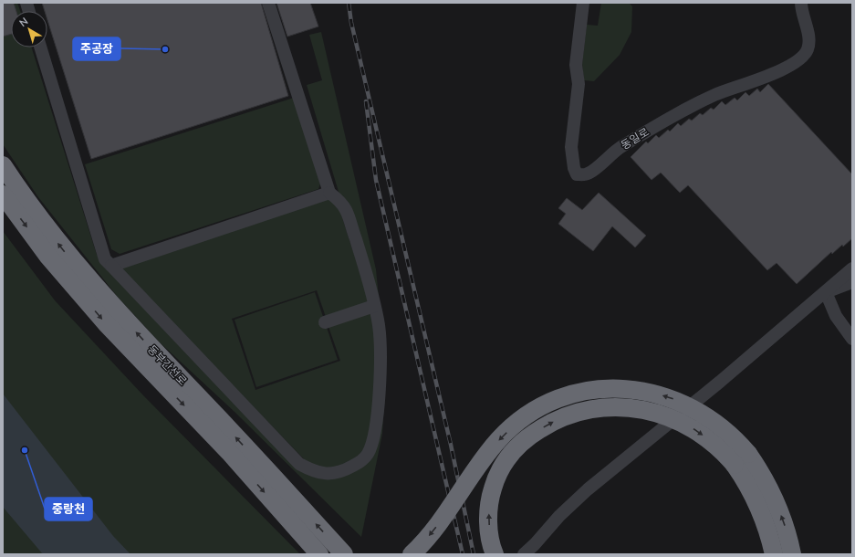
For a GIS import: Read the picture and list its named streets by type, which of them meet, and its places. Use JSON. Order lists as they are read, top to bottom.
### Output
{
  "streets": {
    "highway": ["동부간선로"],
    "street": ["동일로"]
  },
  "places": ["주공장", "중랑천"],
  "north": "top left"
}
